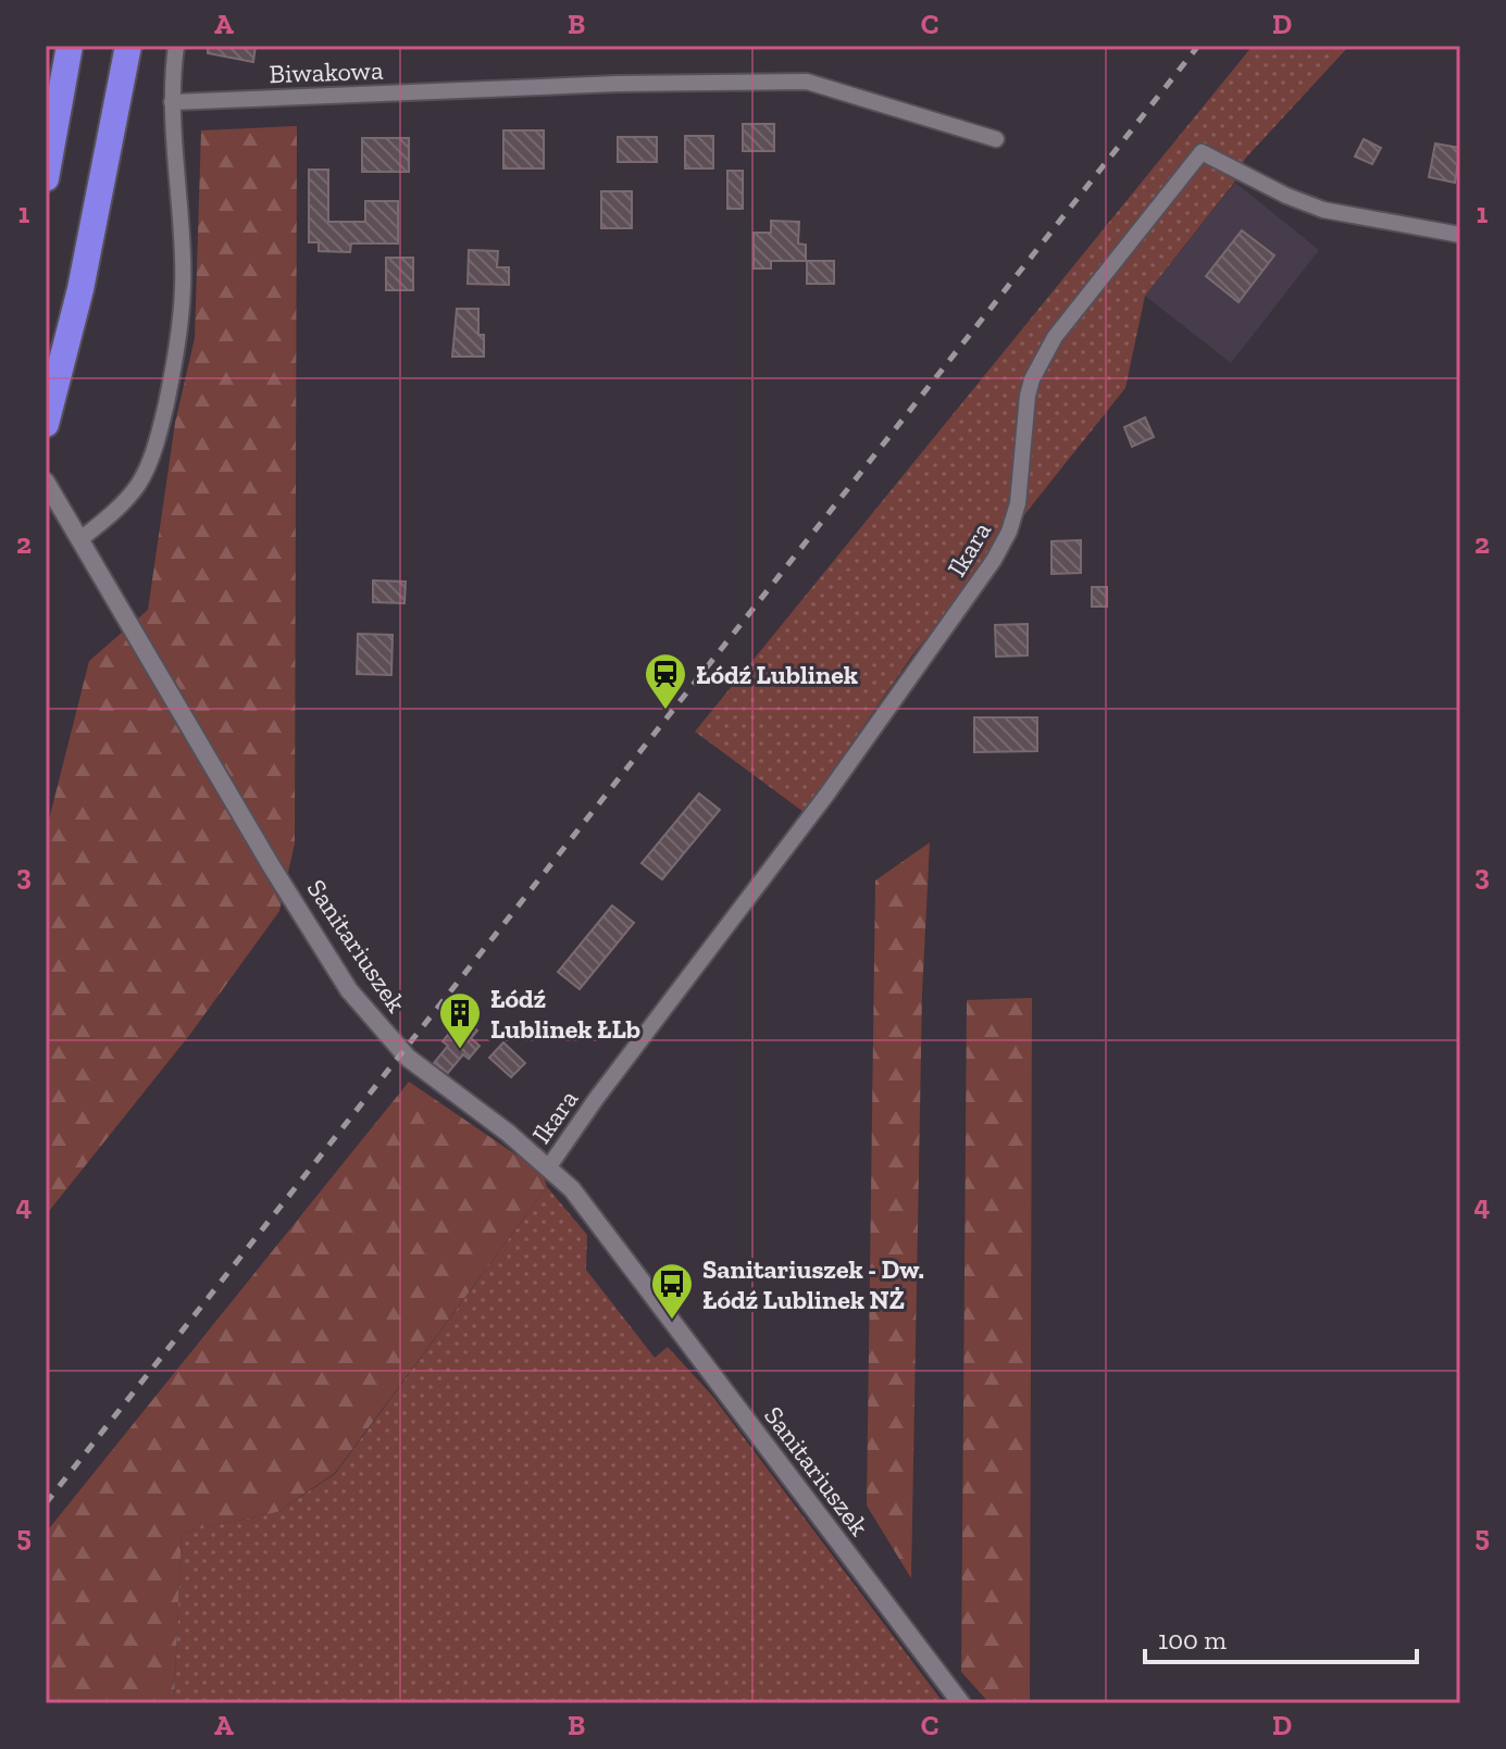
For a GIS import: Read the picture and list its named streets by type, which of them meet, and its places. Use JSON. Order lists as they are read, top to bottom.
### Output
{
  "streets": {
    "street": ["Biwakowa", "Ikara", "Sanitariuszek"]
  },
  "crossings": [
    ["Ikara", "Sanitariuszek"]
  ],
  "places": {
    "station": ["Łódź Lublinek"],
    "building": ["Łódź Lublinek ŁLb"],
    "bus stop": ["Sanitariuszek - Dw. Łódź Lublinek NŻ"]
  },
  "scale_bar": "100 m",
  "grid": {
    "columns": [
      "A",
      "B",
      "C",
      "D"
    ],
    "rows": [
      "1",
      "2",
      "3",
      "4",
      "5"
    ]
  }
}
